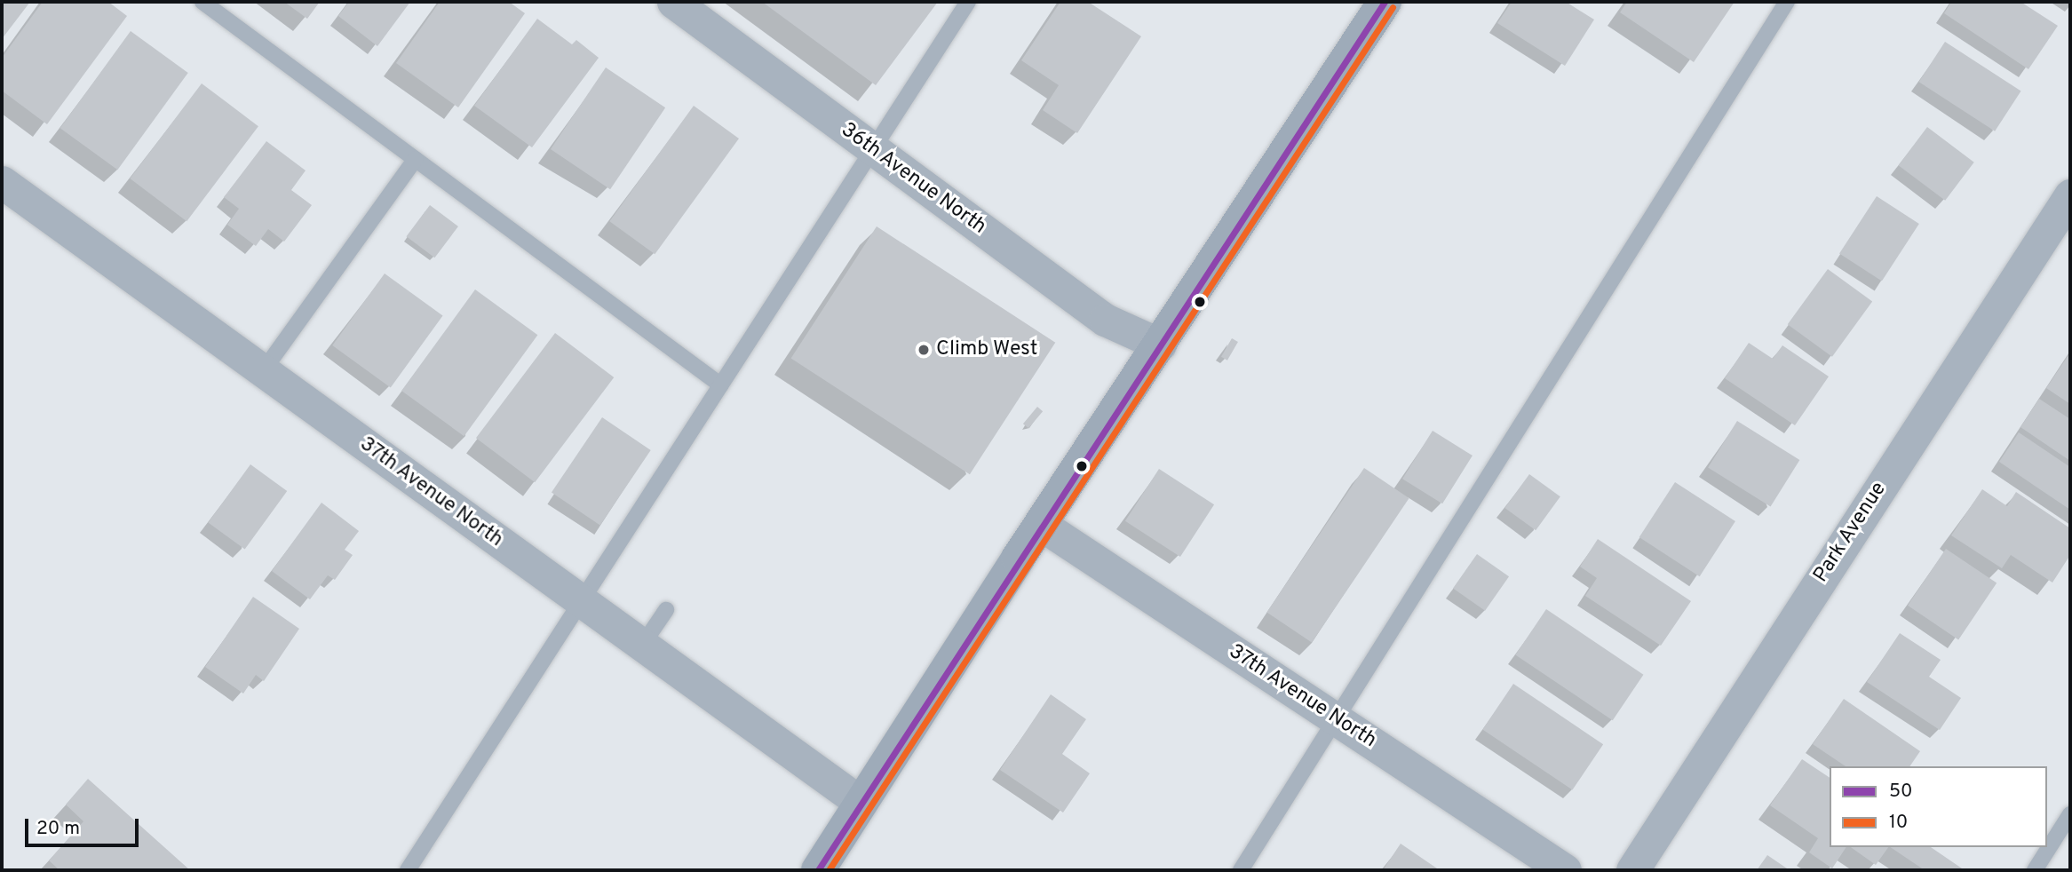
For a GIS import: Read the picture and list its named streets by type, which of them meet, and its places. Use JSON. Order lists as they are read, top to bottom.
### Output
{
  "streets": {
    "street": ["36th Avenue North", "37th Avenue North", "Park Avenue"]
  },
  "places": ["Climb West"],
  "lines": ["transit line 50", "transit line 10"],
  "legend": ["50", "10"],
  "scale_bar": "20 m"
}
